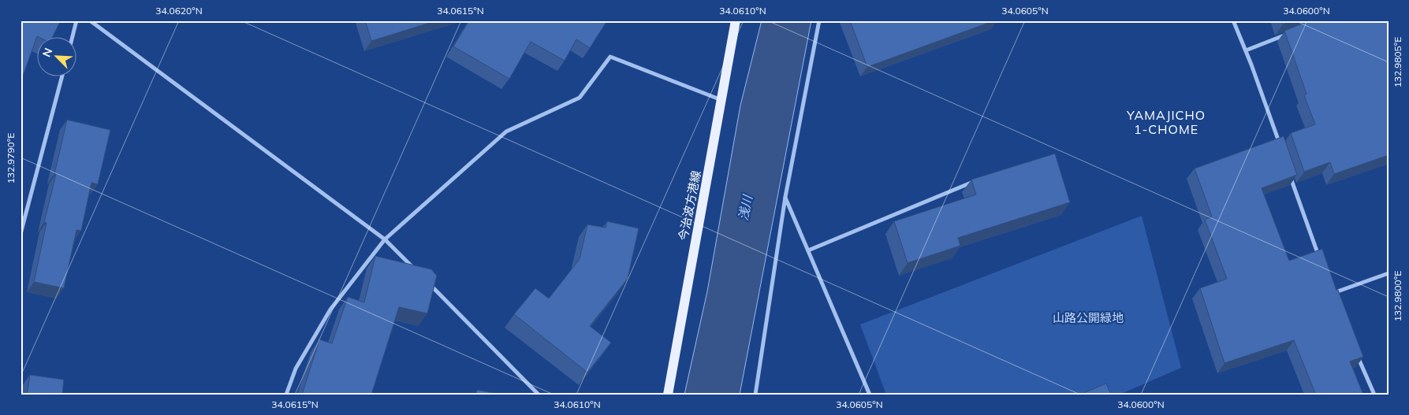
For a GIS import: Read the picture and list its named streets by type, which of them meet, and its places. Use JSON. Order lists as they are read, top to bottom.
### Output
{
  "streets": {
    "main road": ["今治波方港線"]
  },
  "districts": ["YAMAJICHO 1-CHOME"],
  "water": ["浅川"],
  "parks": ["山路公開緑地"],
  "north": "top left",
  "coordinates": [
    "34.0620°N",
    "34.0615°N",
    "34.0610°N",
    "34.0605°N",
    "34.0600°N",
    "132.9805°E",
    "132.9790°E",
    "132.9800°E"
  ]
}
